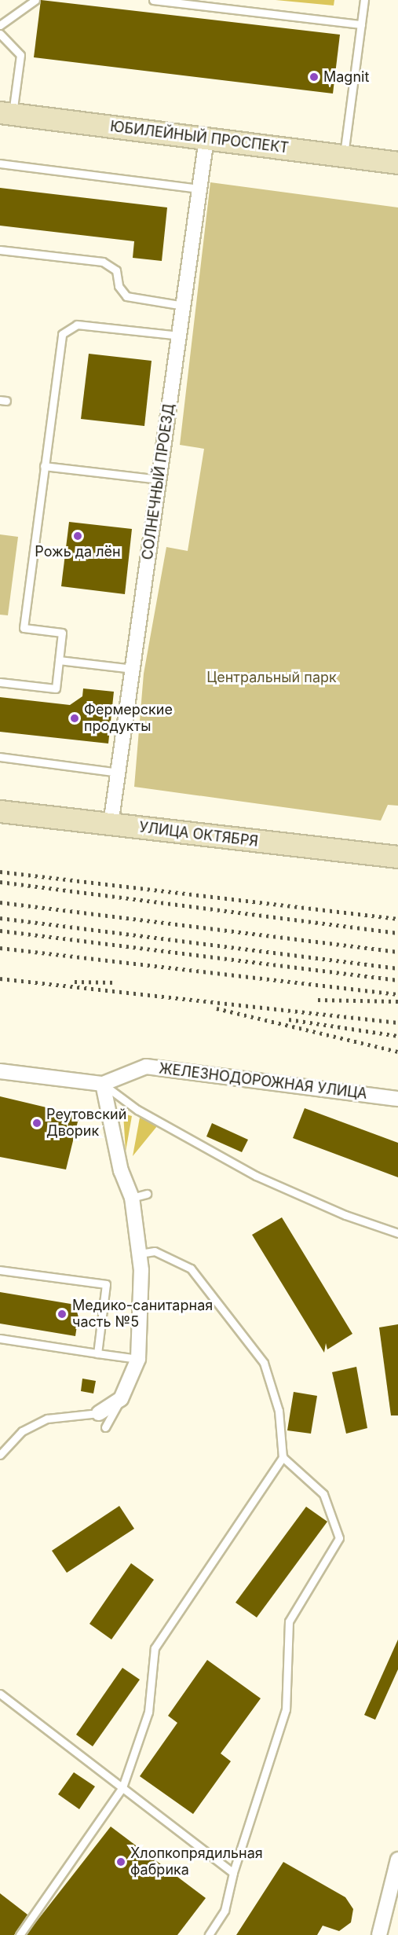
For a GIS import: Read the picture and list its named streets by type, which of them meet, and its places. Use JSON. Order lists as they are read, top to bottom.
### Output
{
  "streets": {
    "street": [
      "ЮБИЛЕЙНЫЙ ПРОСПЕКТ",
      "СОЛНЕЧНЫЙ ПРОЕЗД",
      "УЛИЦА ОКТЯБРЯ",
      "ЖЕЛЕЗНОДОРОЖНАЯ УЛИЦА"
    ]
  },
  "crossings": [
    ["ЮБИЛЕЙНЫЙ ПРОСПЕКТ", "СОЛНЕЧНЫЙ ПРОЕЗД"],
    ["СОЛНЕЧНЫЙ ПРОЕЗД", "УЛИЦА ОКТЯБРЯ"]
  ],
  "parks": ["Центральный парк"],
  "places": [
    "Magnit",
    "Рожь да лён",
    "Фермерские продукты",
    "Реутовский Дворик",
    "Медико-санитарная часть №5",
    "Хлопкопрядильная фабрика"
  ]
}
